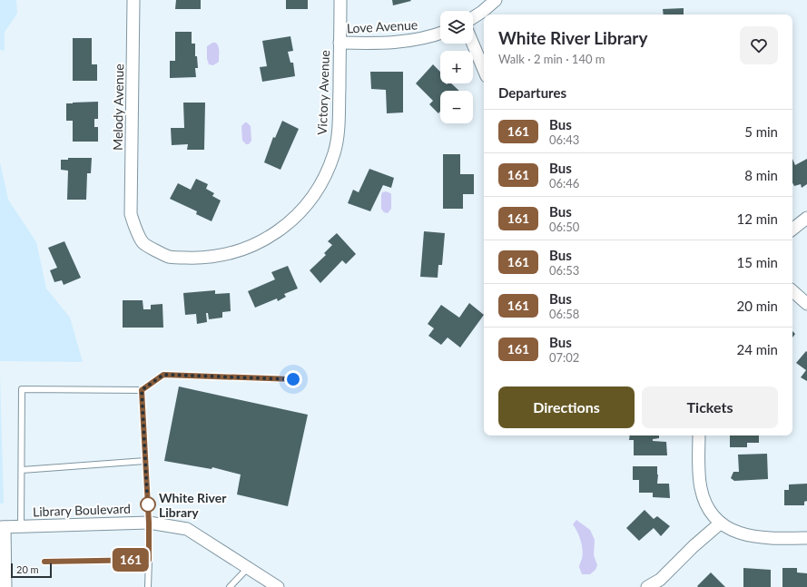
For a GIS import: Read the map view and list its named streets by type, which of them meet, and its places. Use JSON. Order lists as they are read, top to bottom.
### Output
{
  "streets": {
    "street": [
      "Love Avenue",
      "Victory Avenue",
      "Melody Avenue",
      "Library Boulevard"
    ]
  },
  "crossings": [
    ["Love Avenue", "Victory Avenue"],
    ["Victory Avenue", "Melody Avenue"]
  ],
  "places": ["White River Library"],
  "lines": ["bus line 161"],
  "scale_bar": "20 m",
  "page": {
    "on_map": "161",
    "map_buttons": ["+", "−"],
    "heading": [
      ["White River Library", "Walk · 2 min · 140 m"],
      "Departures"
    ],
    "list": [
      {
        "mark": "161",
        "name": "Bus",
        "note": "06:43",
        "value": "5 min"
      },
      {
        "mark": "161",
        "name": "Bus",
        "note": "06:46",
        "value": "8 min"
      },
      {
        "mark": "161",
        "name": "Bus",
        "note": "06:50",
        "value": "12 min"
      },
      {
        "mark": "161",
        "name": "Bus",
        "note": "06:53",
        "value": "15 min"
      },
      {
        "mark": "161",
        "name": "Bus",
        "note": "06:58",
        "value": "20 min"
      },
      {
        "mark": "161",
        "name": "Bus",
        "note": "07:02",
        "value": "24 min"
      }
    ],
    "buttons": ["Directions", "Tickets"],
    "scale": "20 m"
  }
}
